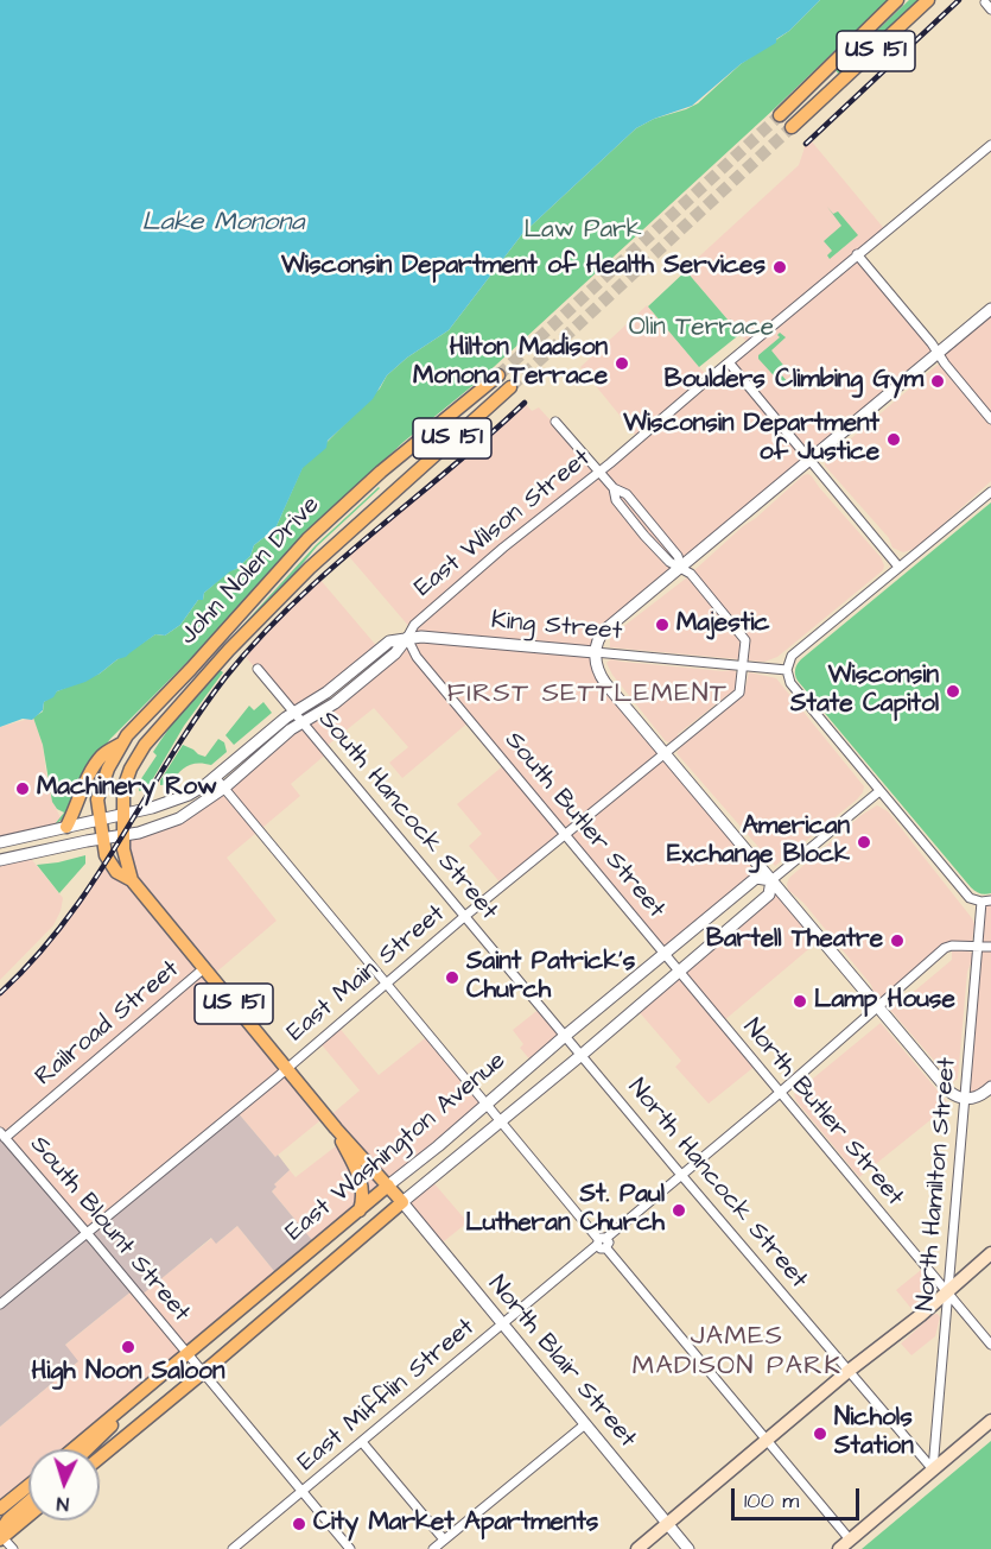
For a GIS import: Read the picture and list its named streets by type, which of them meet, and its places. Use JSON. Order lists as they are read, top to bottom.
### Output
{
  "streets": {
    "main road": ["US 151", "John Nolen Drive", "East Washington Avenue"],
    "street": [
      "East Wilson Street",
      "King Street",
      "South Hancock Street",
      "South Butler Street",
      "East Main Street",
      "Railroad Street",
      "North Butler Street",
      "North Hancock Street",
      "North Hamilton Street",
      "South Blount Street",
      "North Blair Street",
      "East Mifflin Street"
    ]
  },
  "crossings": [
    ["US 151", "East Wilson Street"],
    ["US 151", "John Nolen Drive"],
    ["US 151", "East Main Street"],
    ["US 151", "Railroad Street"],
    ["US 151", "East Washington Avenue"],
    ["US 151", "North Blair Street"],
    ["East Wilson Street", "John Nolen Drive"],
    ["East Wilson Street", "King Street"],
    ["East Wilson Street", "South Hancock Street"],
    ["East Wilson Street", "South Butler Street"],
    ["King Street", "South Butler Street"],
    ["King Street", "East Main Street"],
    ["South Hancock Street", "East Main Street"],
    ["South Hancock Street", "East Washington Avenue"],
    ["South Hancock Street", "North Hancock Street"],
    ["South Butler Street", "East Main Street"],
    ["South Butler Street", "North Butler Street"],
    ["South Butler Street", "East Washington Avenue"],
    ["East Main Street", "South Blount Street"],
    ["Railroad Street", "South Blount Street"],
    ["North Butler Street", "East Washington Avenue"],
    ["North Butler Street", "North Hamilton Street"],
    ["North Butler Street", "East Mifflin Street"],
    ["East Washington Avenue", "North Hancock Street"],
    ["East Washington Avenue", "South Blount Street"],
    ["East Washington Avenue", "North Blair Street"],
    ["North Hancock Street", "North Hamilton Street"],
    ["North Hancock Street", "East Mifflin Street"],
    ["North Hamilton Street", "East Mifflin Street"],
    ["South Blount Street", "East Mifflin Street"],
    ["North Blair Street", "East Mifflin Street"]
  ],
  "districts": ["FIRST SETTLEMENT", "JAMES MADISON PARK"],
  "water": ["Lake Monona"],
  "parks": ["Law Park", "Olin Terrace"],
  "places": [
    "Wisconsin Department of Health Services",
    "Hilton Madison Monona Terrace",
    "Boulders Climbing Gym",
    "Wisconsin Department of Justice",
    "Majestic",
    "Wisconsin State Capitol",
    "Machinery Row",
    "American Exchange Block",
    "Bartell Theatre",
    "Saint Patrick's Church",
    "Lamp House",
    "St. Paul Lutheran Church",
    "High Noon Saloon",
    "Nichols Station",
    "City Market Apartments"
  ],
  "scale_bar": "100 m",
  "north": "bottom"
}
